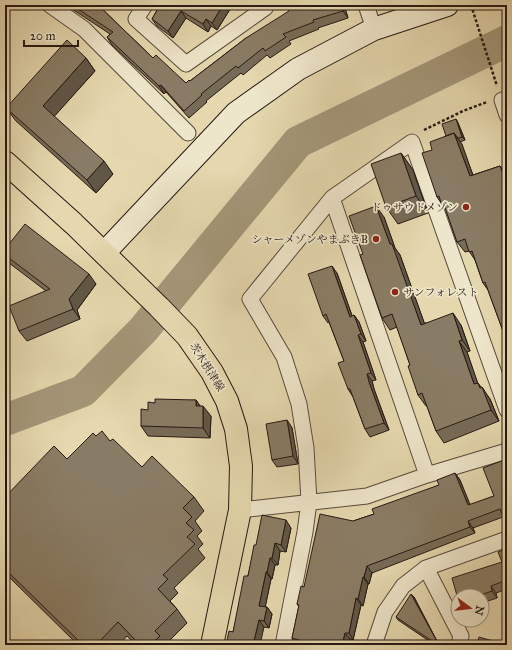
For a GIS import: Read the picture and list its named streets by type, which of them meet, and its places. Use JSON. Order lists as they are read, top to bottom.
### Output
{
  "streets": {
    "main road": ["茨木摂津線"]
  },
  "places": ["ドゥサウドメゾン", "シャーメゾンやまぶきB", "サンフォレスト"],
  "scale_bar": "20 m",
  "north": "right"
}
